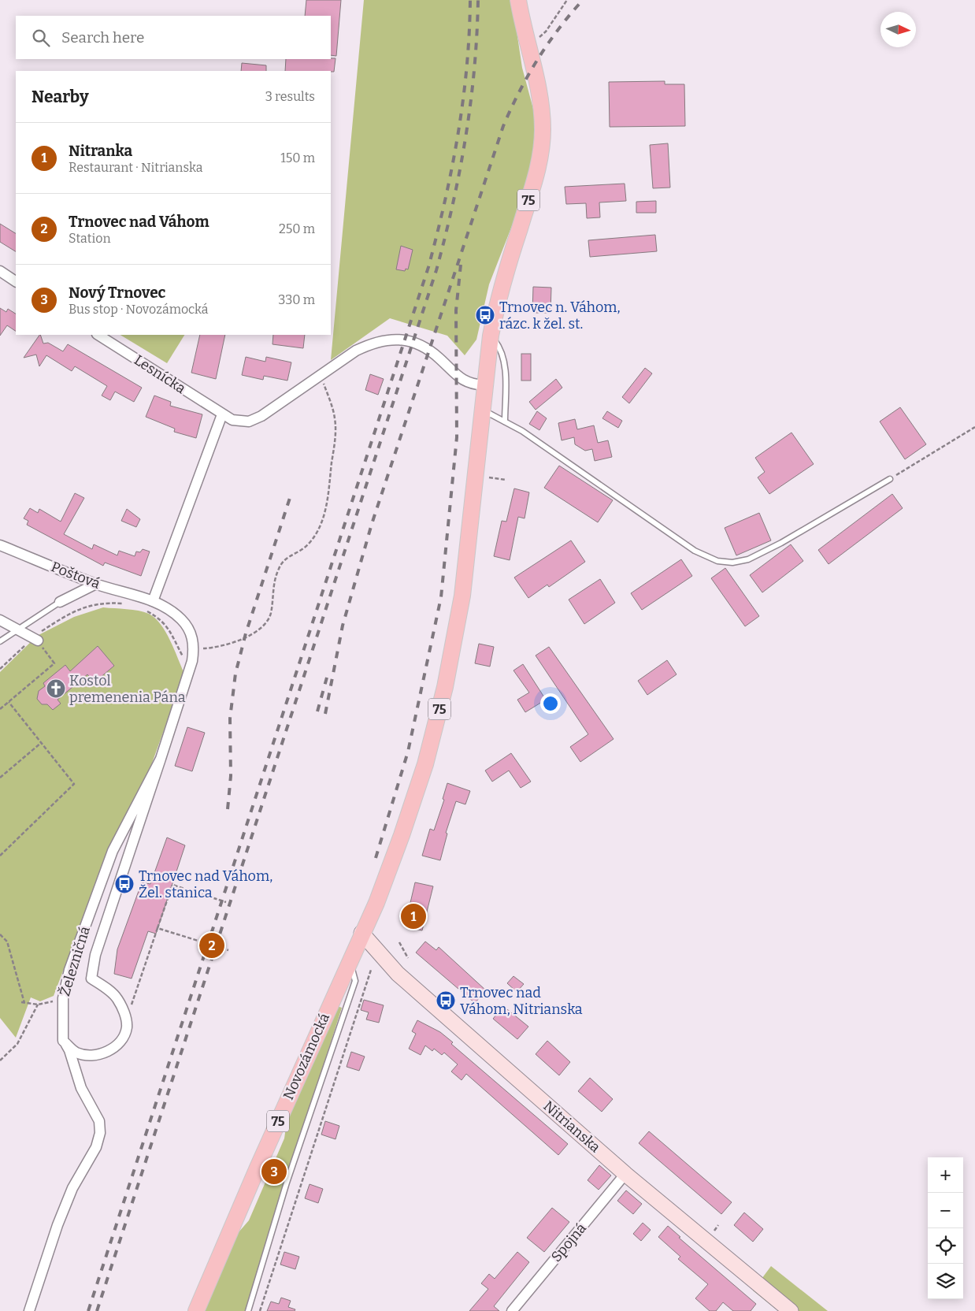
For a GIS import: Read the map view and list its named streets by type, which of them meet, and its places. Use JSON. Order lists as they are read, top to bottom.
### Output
{
  "streets": {
    "main road": ["75", "Novozámocká", "Nitrianska"],
    "street": [
      "Lesnícka",
      "Poštová",
      "Železničná",
      "Spojná"
    ]
  },
  "crossings": [
    ["75", "Lesnícka"],
    ["75", "Novozámocká"],
    ["75", "Nitrianska"],
    ["Poštová", "Železničná"],
    ["Novozámocká", "Nitrianska"],
    ["Nitrianska", "Spojná"]
  ],
  "places": {
    "bus stop": ["Trnovec n. Váhom, rázc. k žel. st.", "Trnovec nad Váhom, Žel. stanica", "Trnovec nad Váhom, Nitrianska"],
    "church": ["Kostol premenenia Pána"]
  },
  "north": "right",
  "page": {
    "search": "Search here",
    "heading": ["Nearby", "3 results"],
    "list": [
      {
        "mark": "1",
        "name": "Nitranka",
        "note": "Restaurant · Nitrianska",
        "value": "150 m"
      },
      {
        "mark": "2",
        "name": "Trnovec nad Váhom",
        "note": "Station",
        "value": "250 m"
      },
      {
        "mark": "3",
        "name": "Nový Trnovec",
        "note": "Bus stop · Novozámocká",
        "value": "330 m"
      }
    ],
    "pins": ["1", "2", "3"],
    "map_buttons": ["+", "−"]
  }
}
